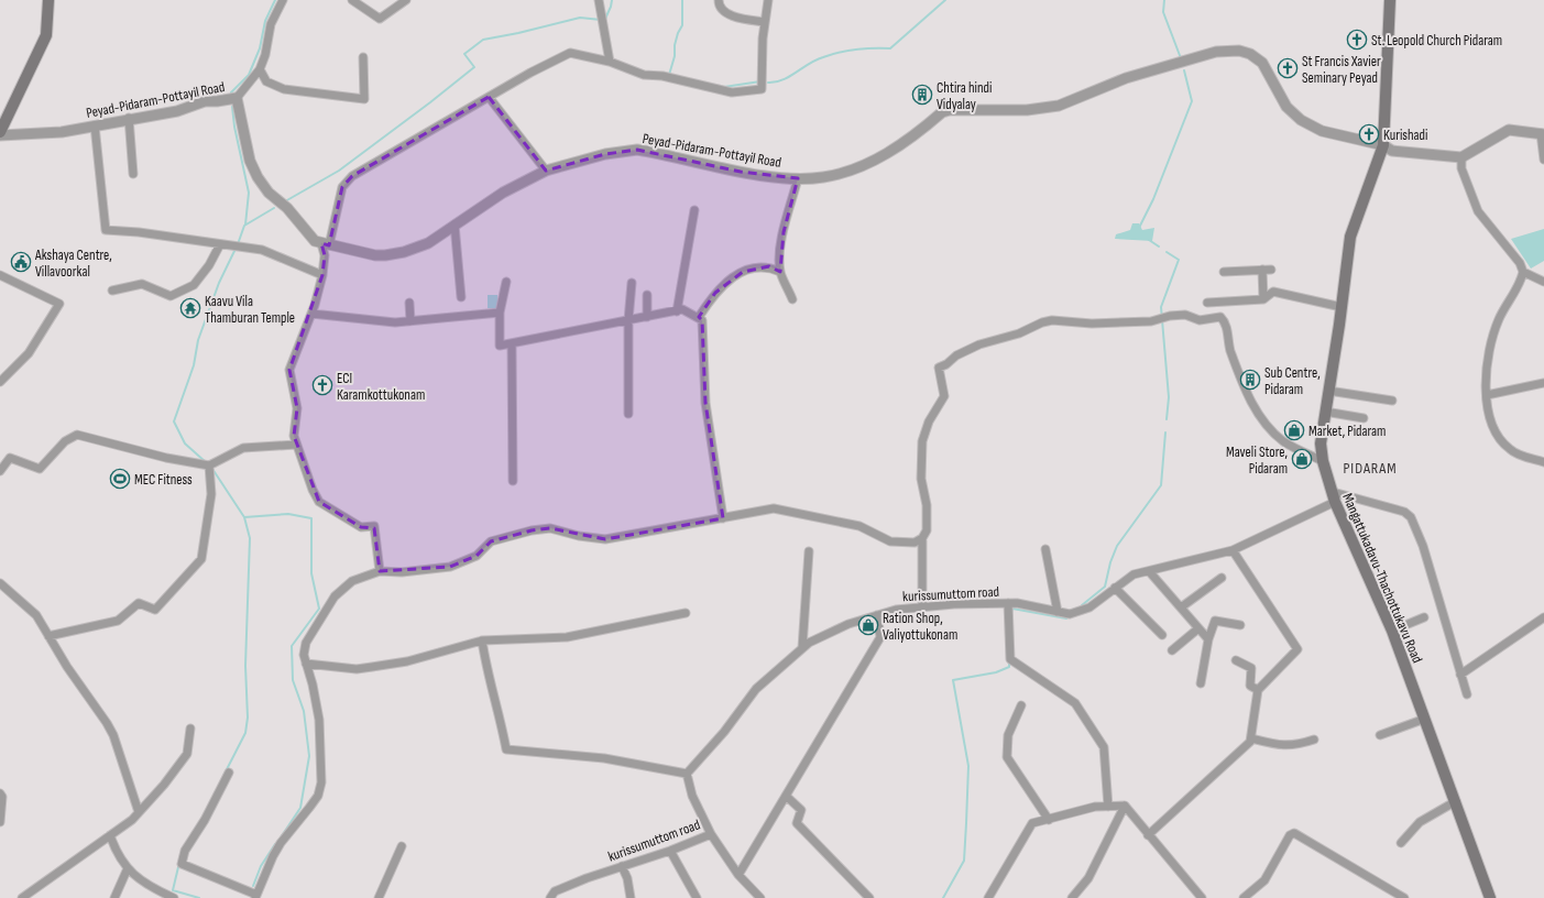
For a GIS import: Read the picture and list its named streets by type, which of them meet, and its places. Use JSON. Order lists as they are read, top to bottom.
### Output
{
  "streets": {
    "main road": ["Mangattukadavu-Thachottukavu Road"],
    "street": ["Peyad-Pidaram-Pottayil Road", "kurissumuttom road"]
  },
  "crossings": [
    ["Peyad-Pidaram-Pottayil Road", "Mangattukadavu-Thachottukavu Road"],
    ["Mangattukadavu-Thachottukavu Road", "kurissumuttom road"]
  ],
  "districts": ["PIDARAM"],
  "places": {
    "church": [
      "St. Leopold Church Pidaram",
      "St Francis Xavier Seminary Peyad",
      "Kurishadi",
      "ECI Karamkottukonam"
    ],
    "building": ["Chtira hindi Vidyalay", "Sub Centre, Pidaram"],
    "public building": ["Akshaya Centre, Villavoorkal"],
    "temple": ["Kaavu Vila Thamburan Temple"],
    "shop": ["Market, Pidaram", "Maveli Store, Pidaram", "Ration Shop, Valiyottukonam"],
    "sports": ["MEC Fitness"]
  }
}
